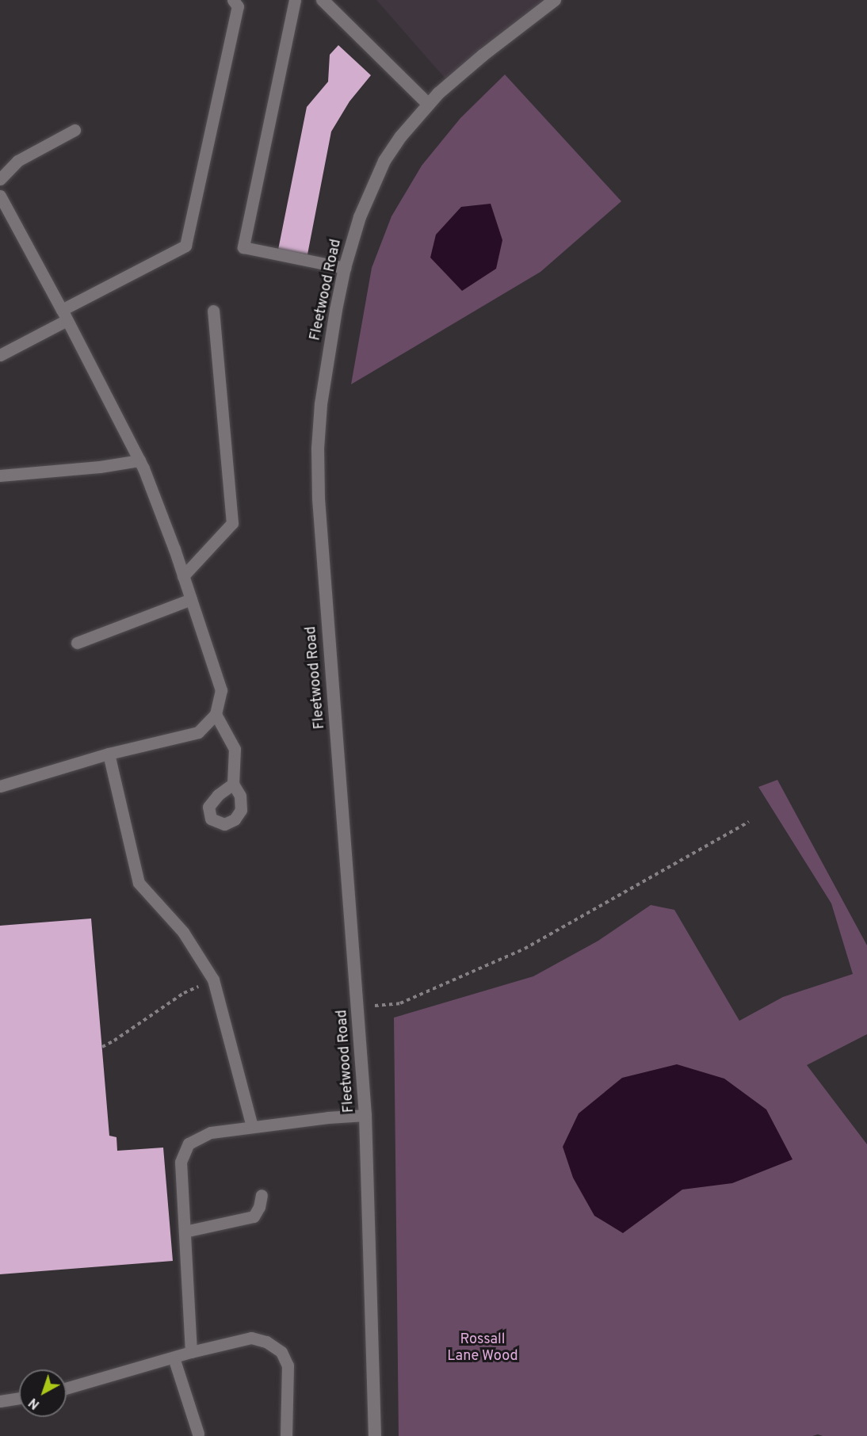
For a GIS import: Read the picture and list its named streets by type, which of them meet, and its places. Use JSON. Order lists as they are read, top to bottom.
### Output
{
  "streets": {
    "main road": ["Fleetwood Road"]
  },
  "parks": ["Rossall Lane Wood"],
  "north": "bottom left"
}
